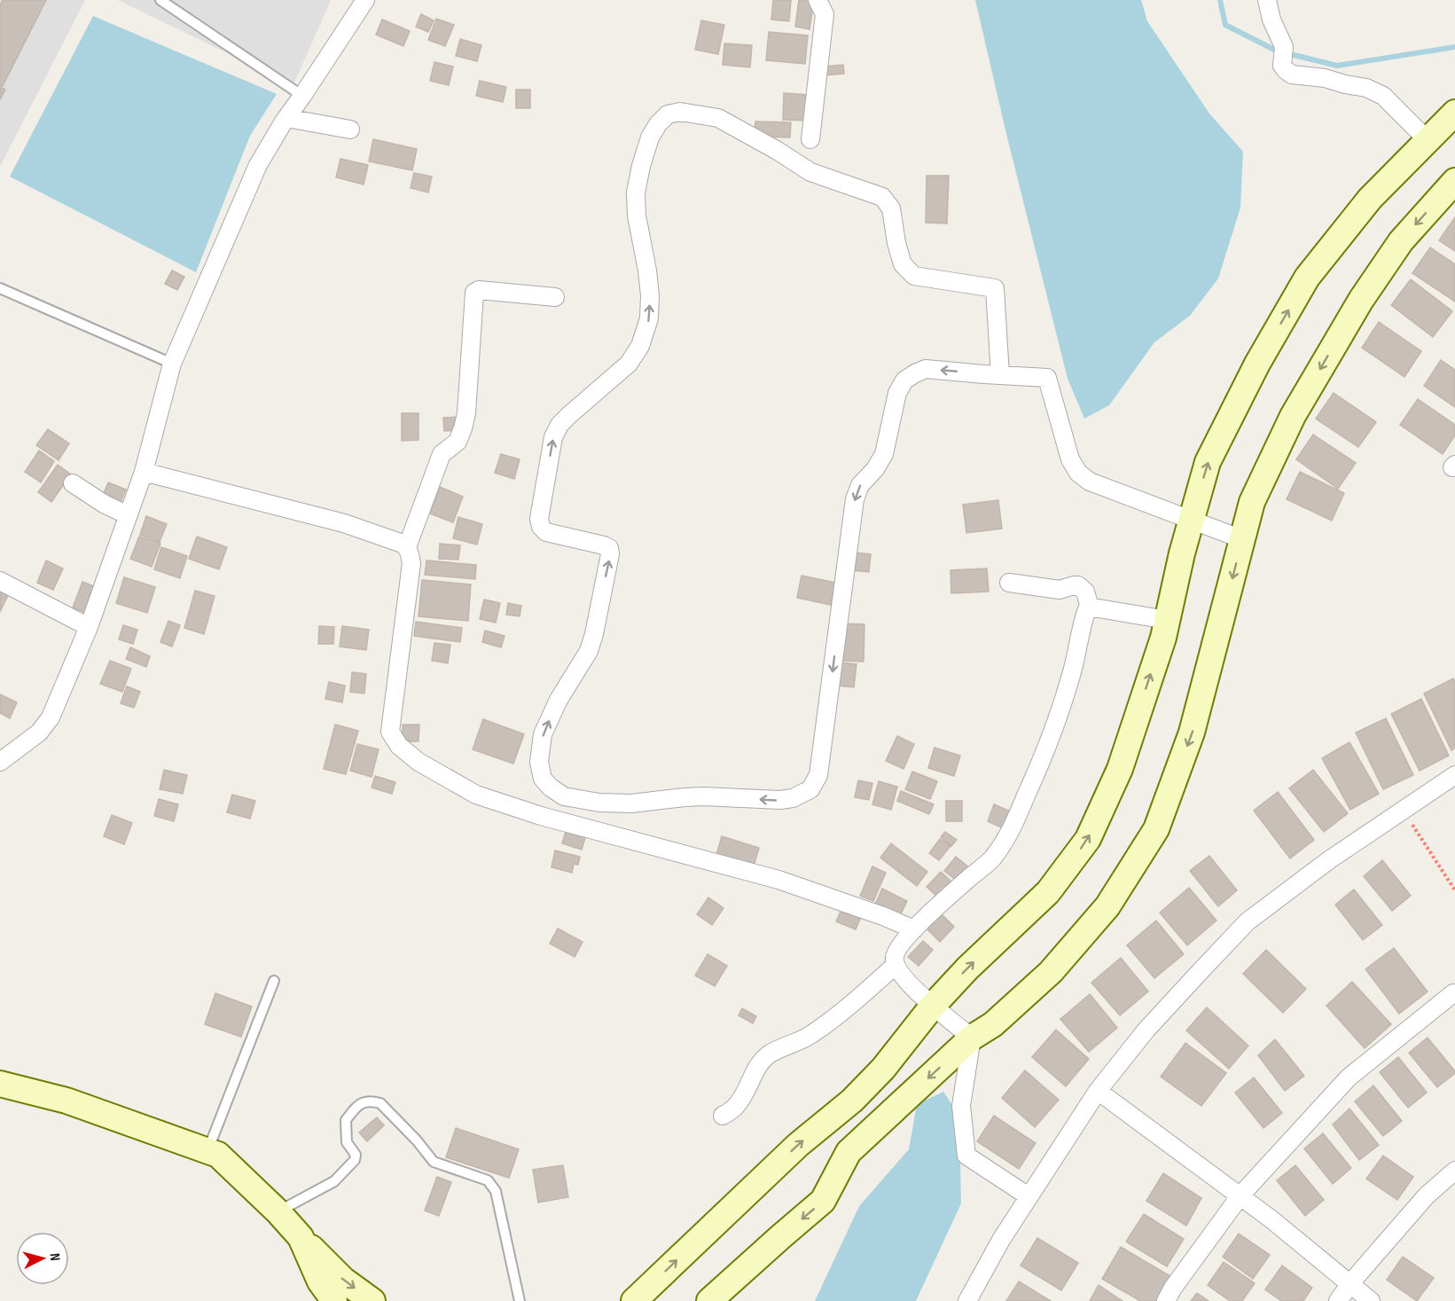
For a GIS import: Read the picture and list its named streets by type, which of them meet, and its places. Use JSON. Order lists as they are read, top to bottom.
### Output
{
  "north": "right"
}
